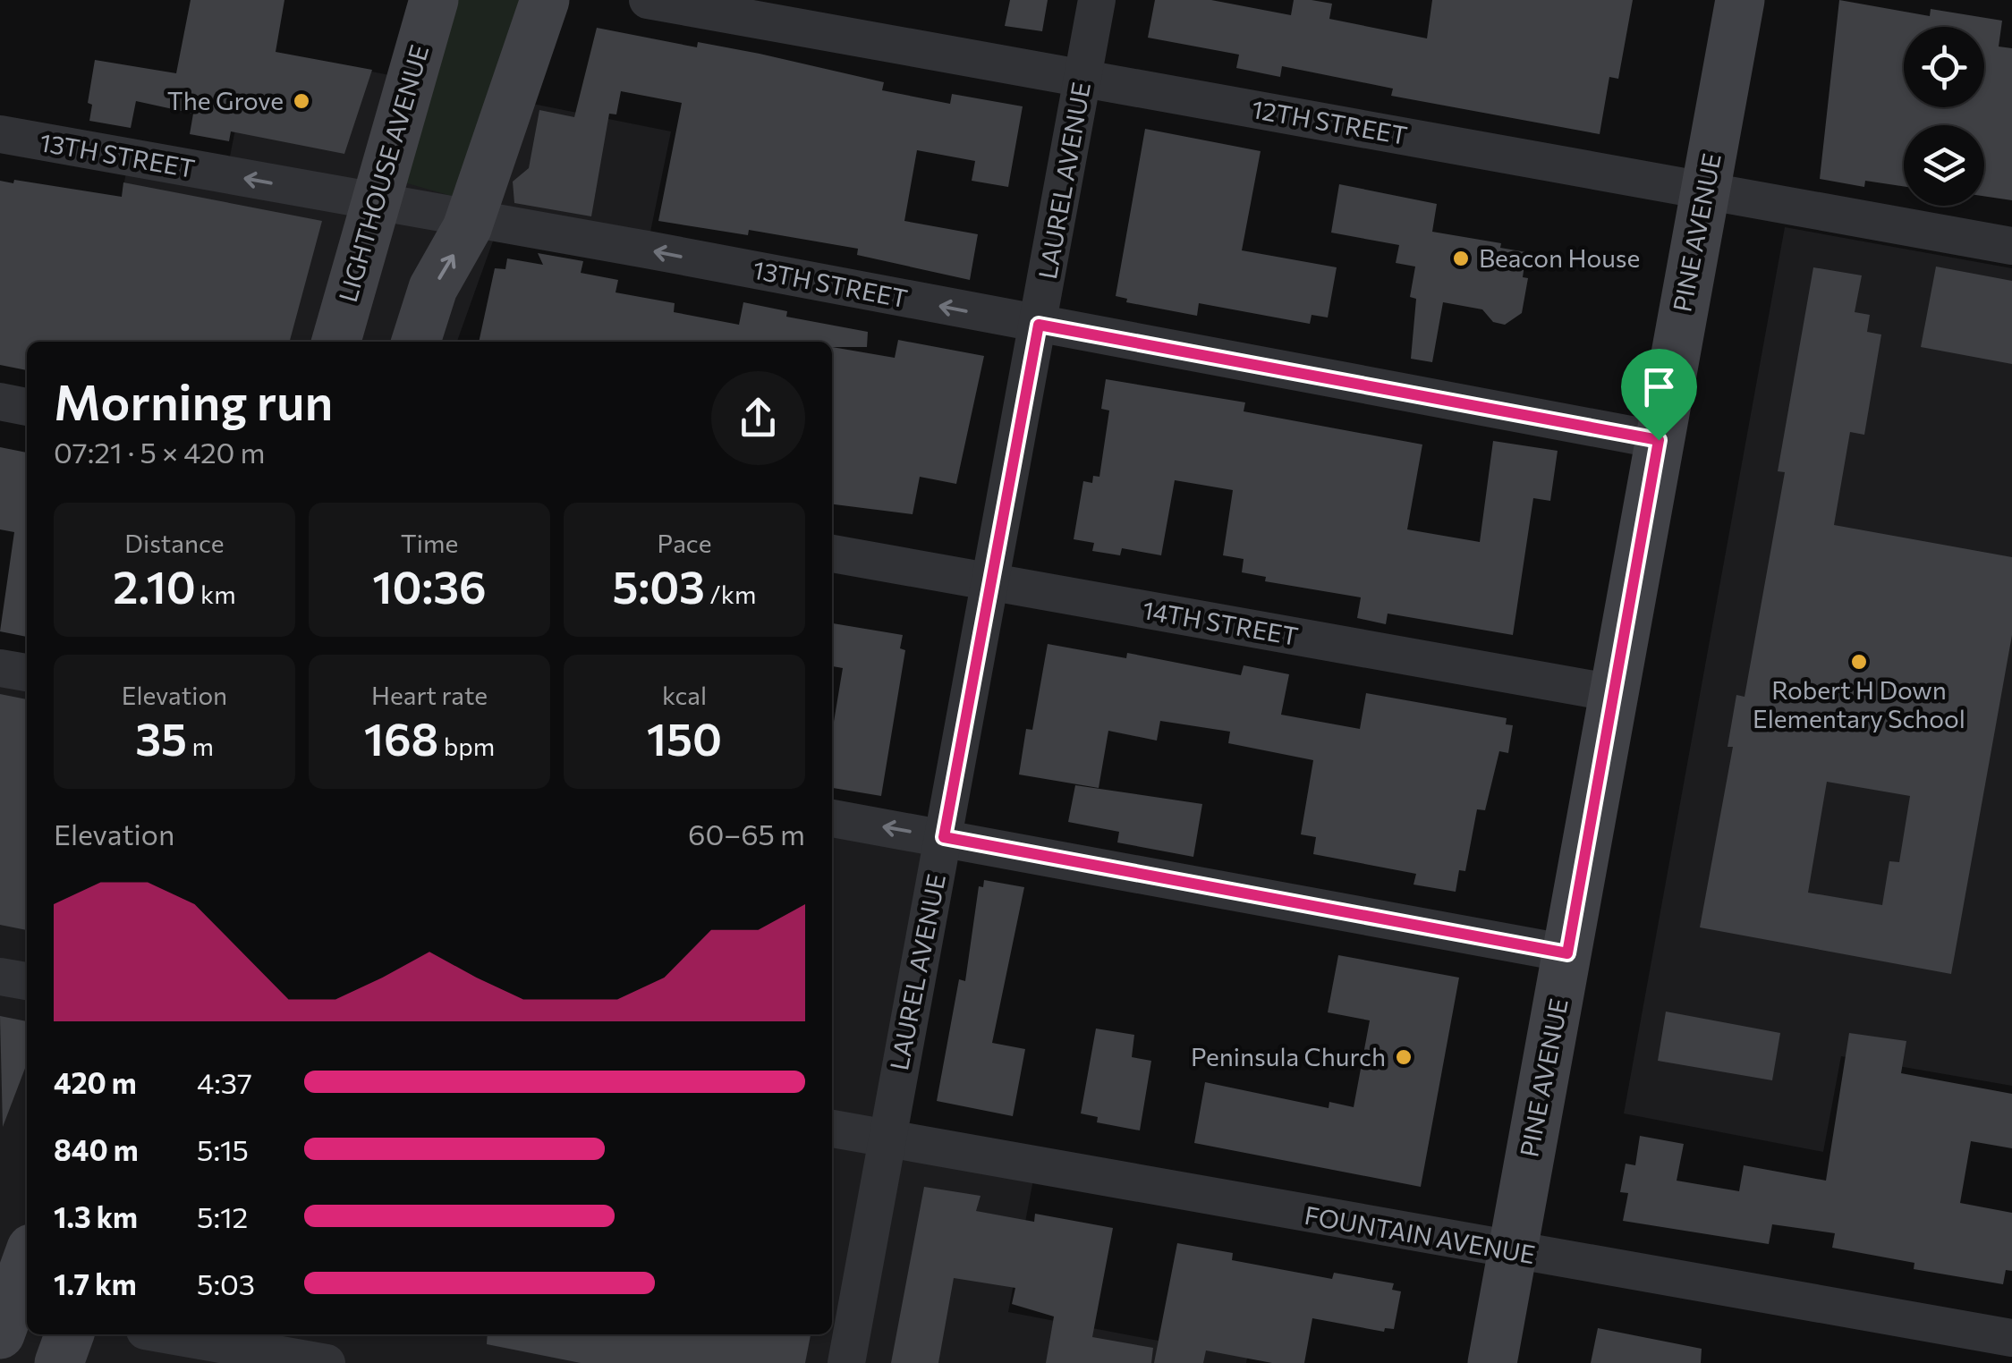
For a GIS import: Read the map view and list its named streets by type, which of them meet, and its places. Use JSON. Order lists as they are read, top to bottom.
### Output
{
  "streets": {
    "main road": ["LIGHTHOUSE AVENUE", "PINE AVENUE"],
    "street": [
      "12TH STREET",
      "13TH STREET",
      "LAUREL AVENUE",
      "14TH STREET",
      "FOUNTAIN AVENUE"
    ]
  },
  "crossings": [
    ["12TH STREET", "LAUREL AVENUE"],
    ["12TH STREET", "PINE AVENUE"],
    ["13TH STREET", "LIGHTHOUSE AVENUE"],
    ["13TH STREET", "LAUREL AVENUE"],
    ["13TH STREET", "PINE AVENUE"],
    ["LAUREL AVENUE", "14TH STREET"],
    ["LAUREL AVENUE", "FOUNTAIN AVENUE"],
    ["PINE AVENUE", "14TH STREET"],
    ["PINE AVENUE", "FOUNTAIN AVENUE"]
  ],
  "one_way": ["13TH STREET"],
  "places": [
    "The Grove",
    "Beacon House",
    "Robert H Down Elementary School",
    "Peninsula Church"
  ],
  "page": {
    "heading": ["Morning run", "07:21 · 5 × 420 m"],
    "stats": [
      ["Distance", "2.10 km"],
      ["Time", "10:36"],
      ["Pace", "5:03 /km"],
      ["Elevation", "35 m"],
      ["Heart rate", "168 bpm"],
      ["kcal", "150"]
    ],
    "chart": ["Elevation", "60–65 m"],
    "list": [
      {
        "name": "420 m",
        "note": "4:37"
      },
      {
        "name": "840 m",
        "note": "5:15"
      },
      {
        "name": "1.3 km",
        "note": "5:12"
      },
      {
        "name": "1.7 km",
        "note": "5:03"
      }
    ]
  }
}
